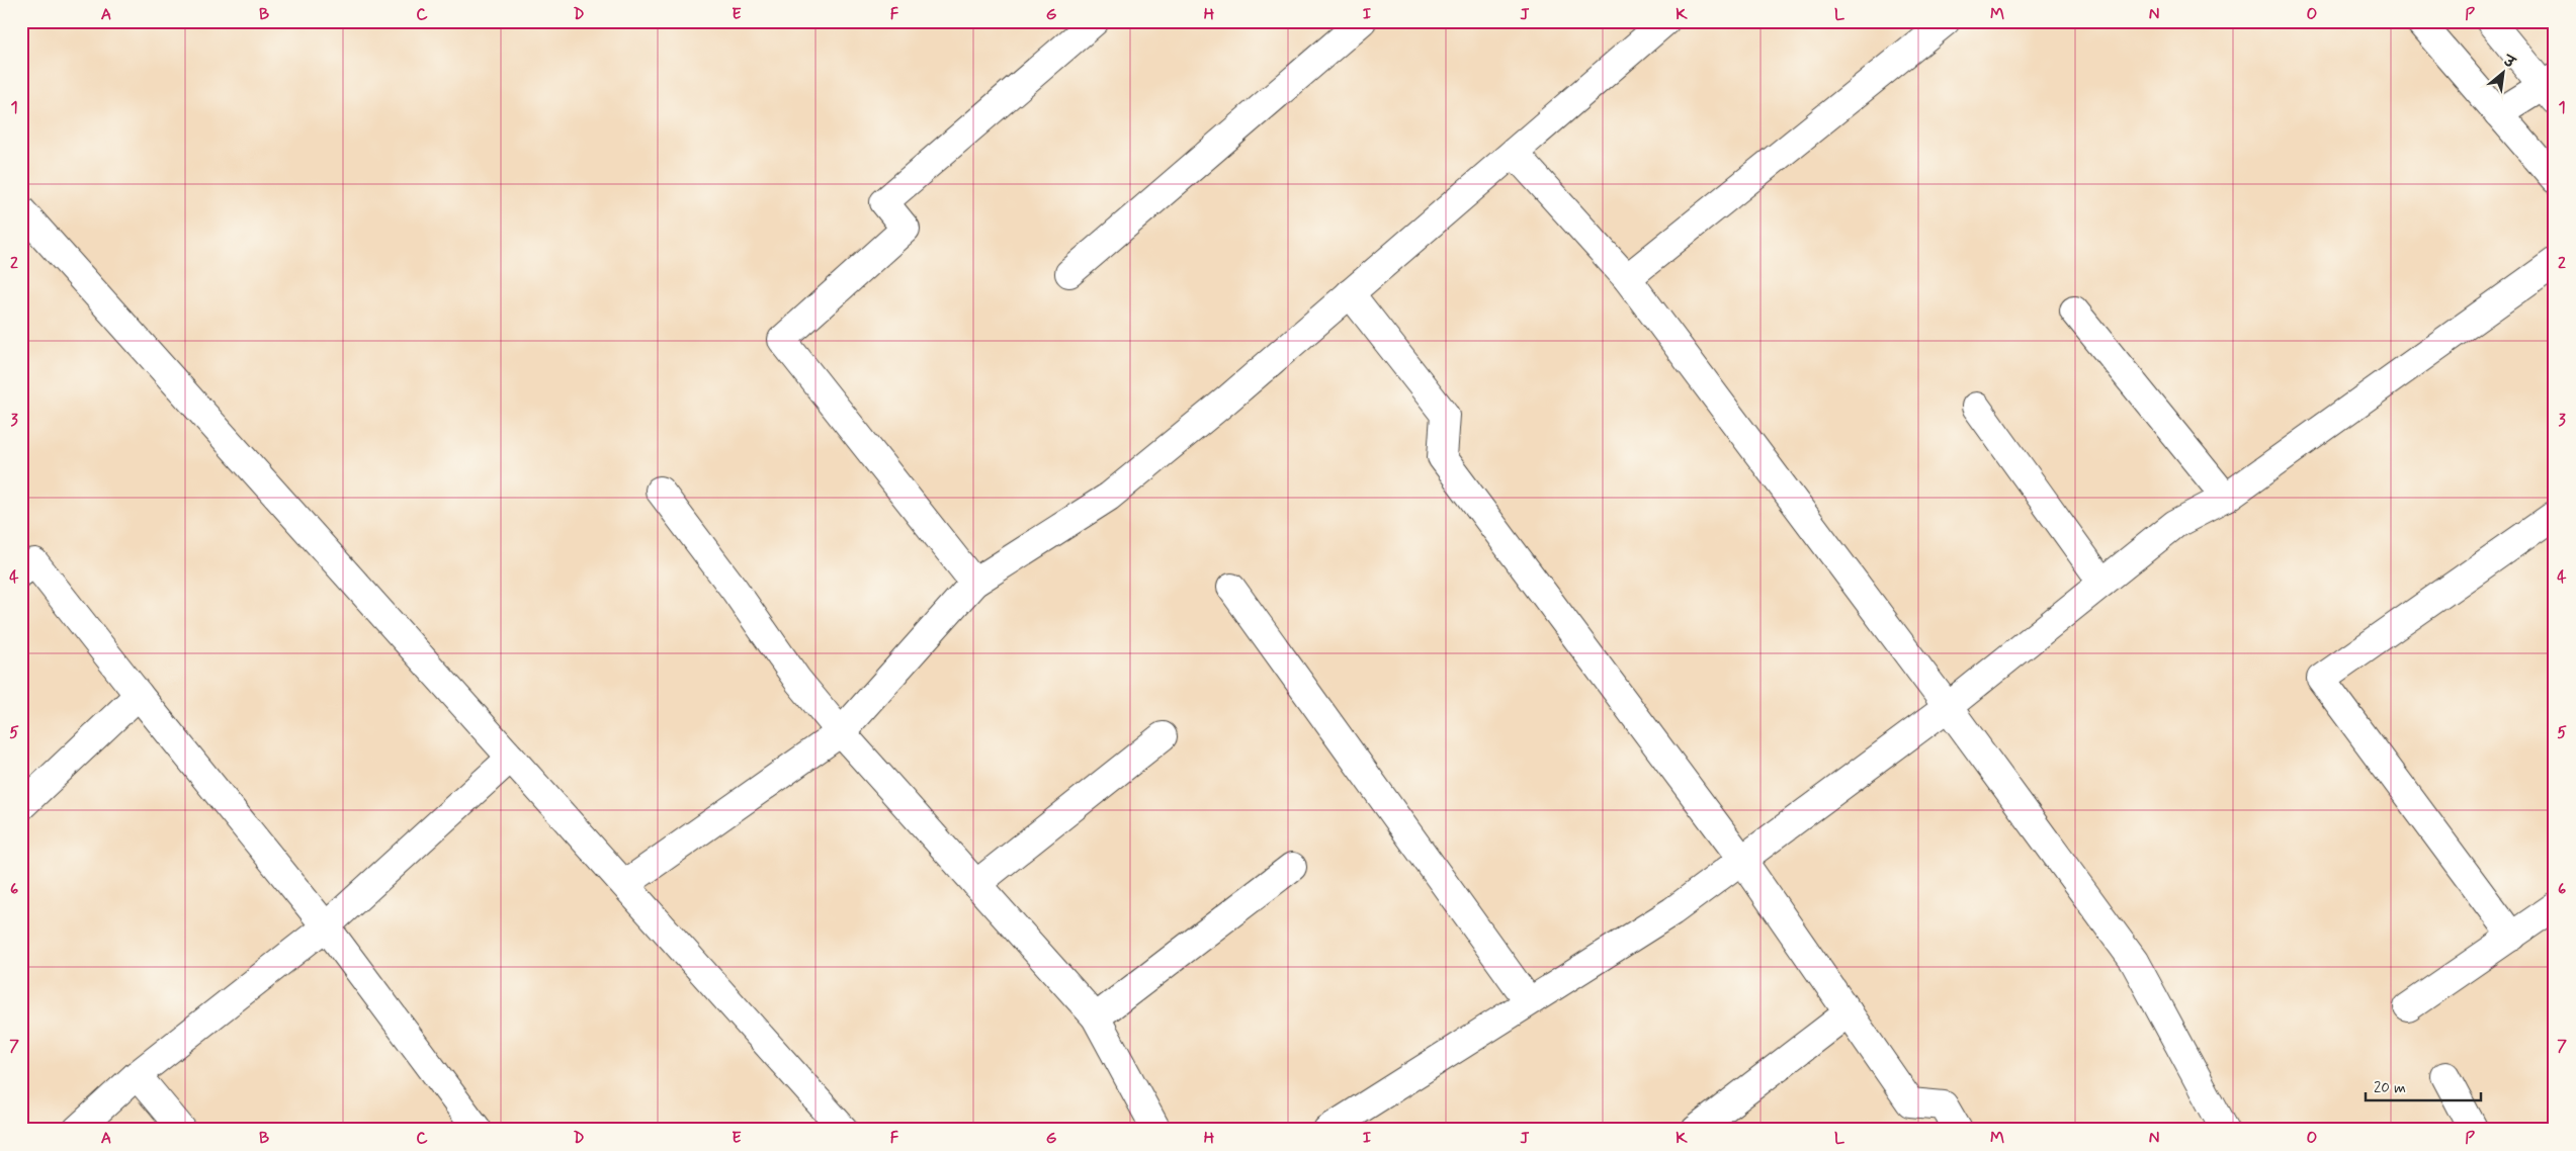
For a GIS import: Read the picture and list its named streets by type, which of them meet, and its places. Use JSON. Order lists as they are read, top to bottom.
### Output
{
  "scale_bar": "20 m",
  "north": "top right",
  "grid": {
    "columns": [
      "A",
      "B",
      "C",
      "D",
      "E",
      "F",
      "G",
      "H",
      "I",
      "J",
      "K",
      "L",
      "M",
      "N",
      "O",
      "P"
    ],
    "rows": [
      "1",
      "2",
      "3",
      "4",
      "5",
      "6",
      "7"
    ]
  }
}
